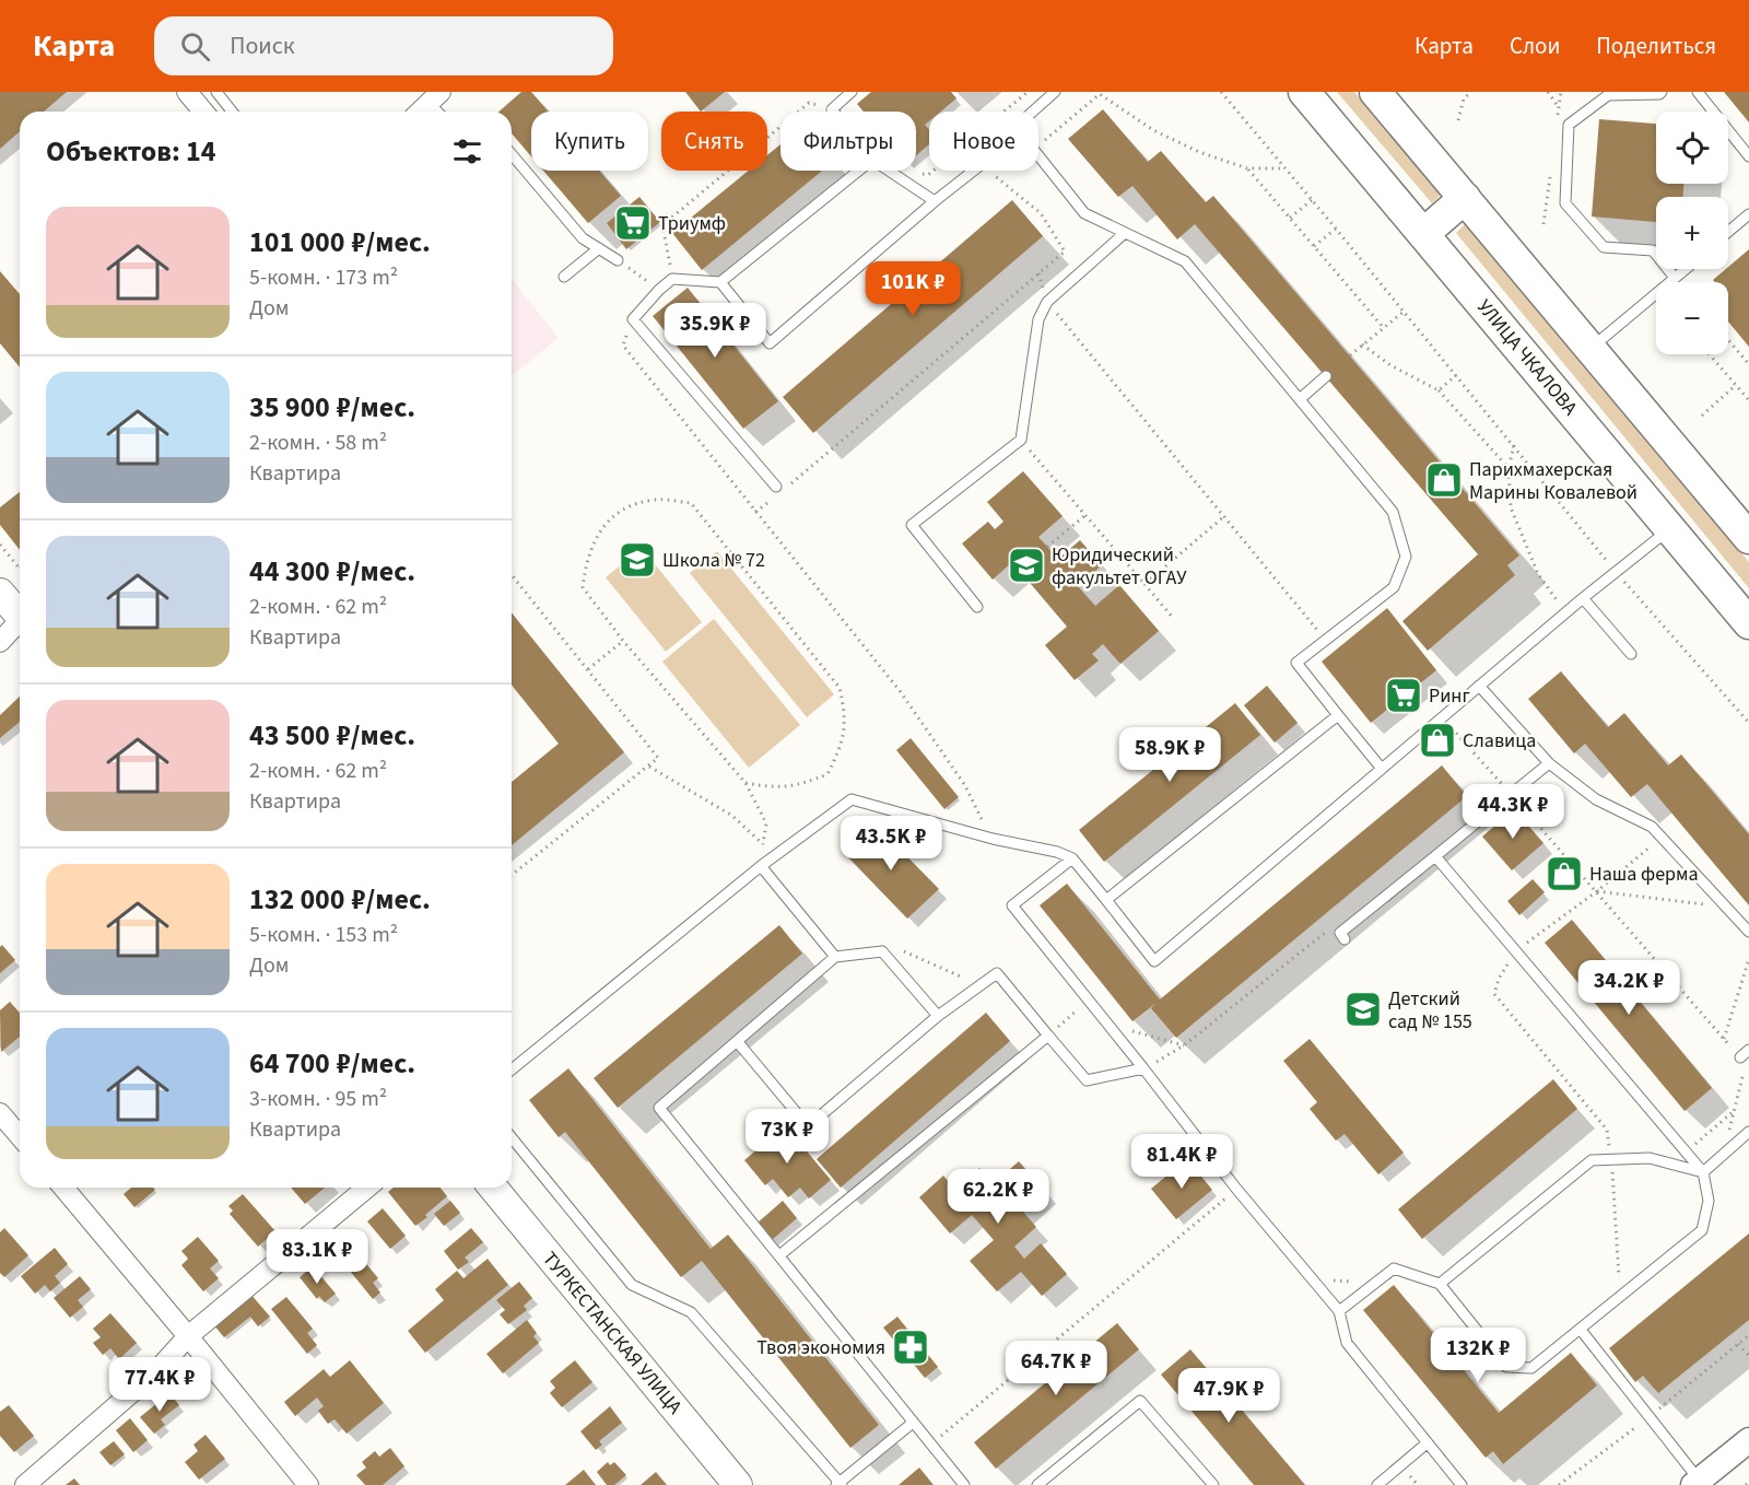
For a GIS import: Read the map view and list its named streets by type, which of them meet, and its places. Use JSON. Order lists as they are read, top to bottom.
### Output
{
  "streets": {
    "main road": ["УЛИЦА ЧКАЛОВА", "ТУРКЕСТАНСКАЯ УЛИЦА"]
  },
  "places": {
    "supermarket": ["Триумф", "Ринг"],
    "shop": ["Парихмахерская Марины Ковалевой", "Славица", "Наша ферма"],
    "school or university": ["Школа № 72", "Юридический факультет ОГАУ", "Детский сад № 155"],
    "pharmacy": ["Твоя экономия"]
  },
  "page": {
    "header": "Карта",
    "search": "Поиск",
    "nav": ["Карта", "Слои", "Поделиться"],
    "map_buttons": ["+", "−"],
    "chip": [
      "Купить",
      "Снять",
      "Фильтры",
      "Новое"
    ],
    "heading": "Объектов: 14",
    "list": [
      {
        "name": "101 000 ₽/мес.",
        "note": "5-комн. · 173 m² · Дом"
      },
      {
        "name": "35 900 ₽/мес.",
        "note": "2-комн. · 58 m² · Квартира"
      },
      {
        "name": "44 300 ₽/мес.",
        "note": "2-комн. · 62 m² · Квартира"
      },
      {
        "name": "43 500 ₽/мес.",
        "note": "2-комн. · 62 m² · Квартира"
      },
      {
        "name": "132 000 ₽/мес.",
        "note": "5-комн. · 153 m² · Дом"
      },
      {
        "name": "64 700 ₽/мес.",
        "note": "3-комн. · 95 m² · Квартира"
      }
    ],
    "price": [
      "101K ₽",
      "35.9K ₽",
      "58.9K ₽",
      "44.3K ₽",
      "43.5K ₽",
      "34.2K ₽",
      "73K ₽",
      "81.4K ₽",
      "62.2K ₽",
      "83.1K ₽",
      "132K ₽",
      "64.7K ₽",
      "77.4K ₽",
      "47.9K ₽"
    ]
  }
}
